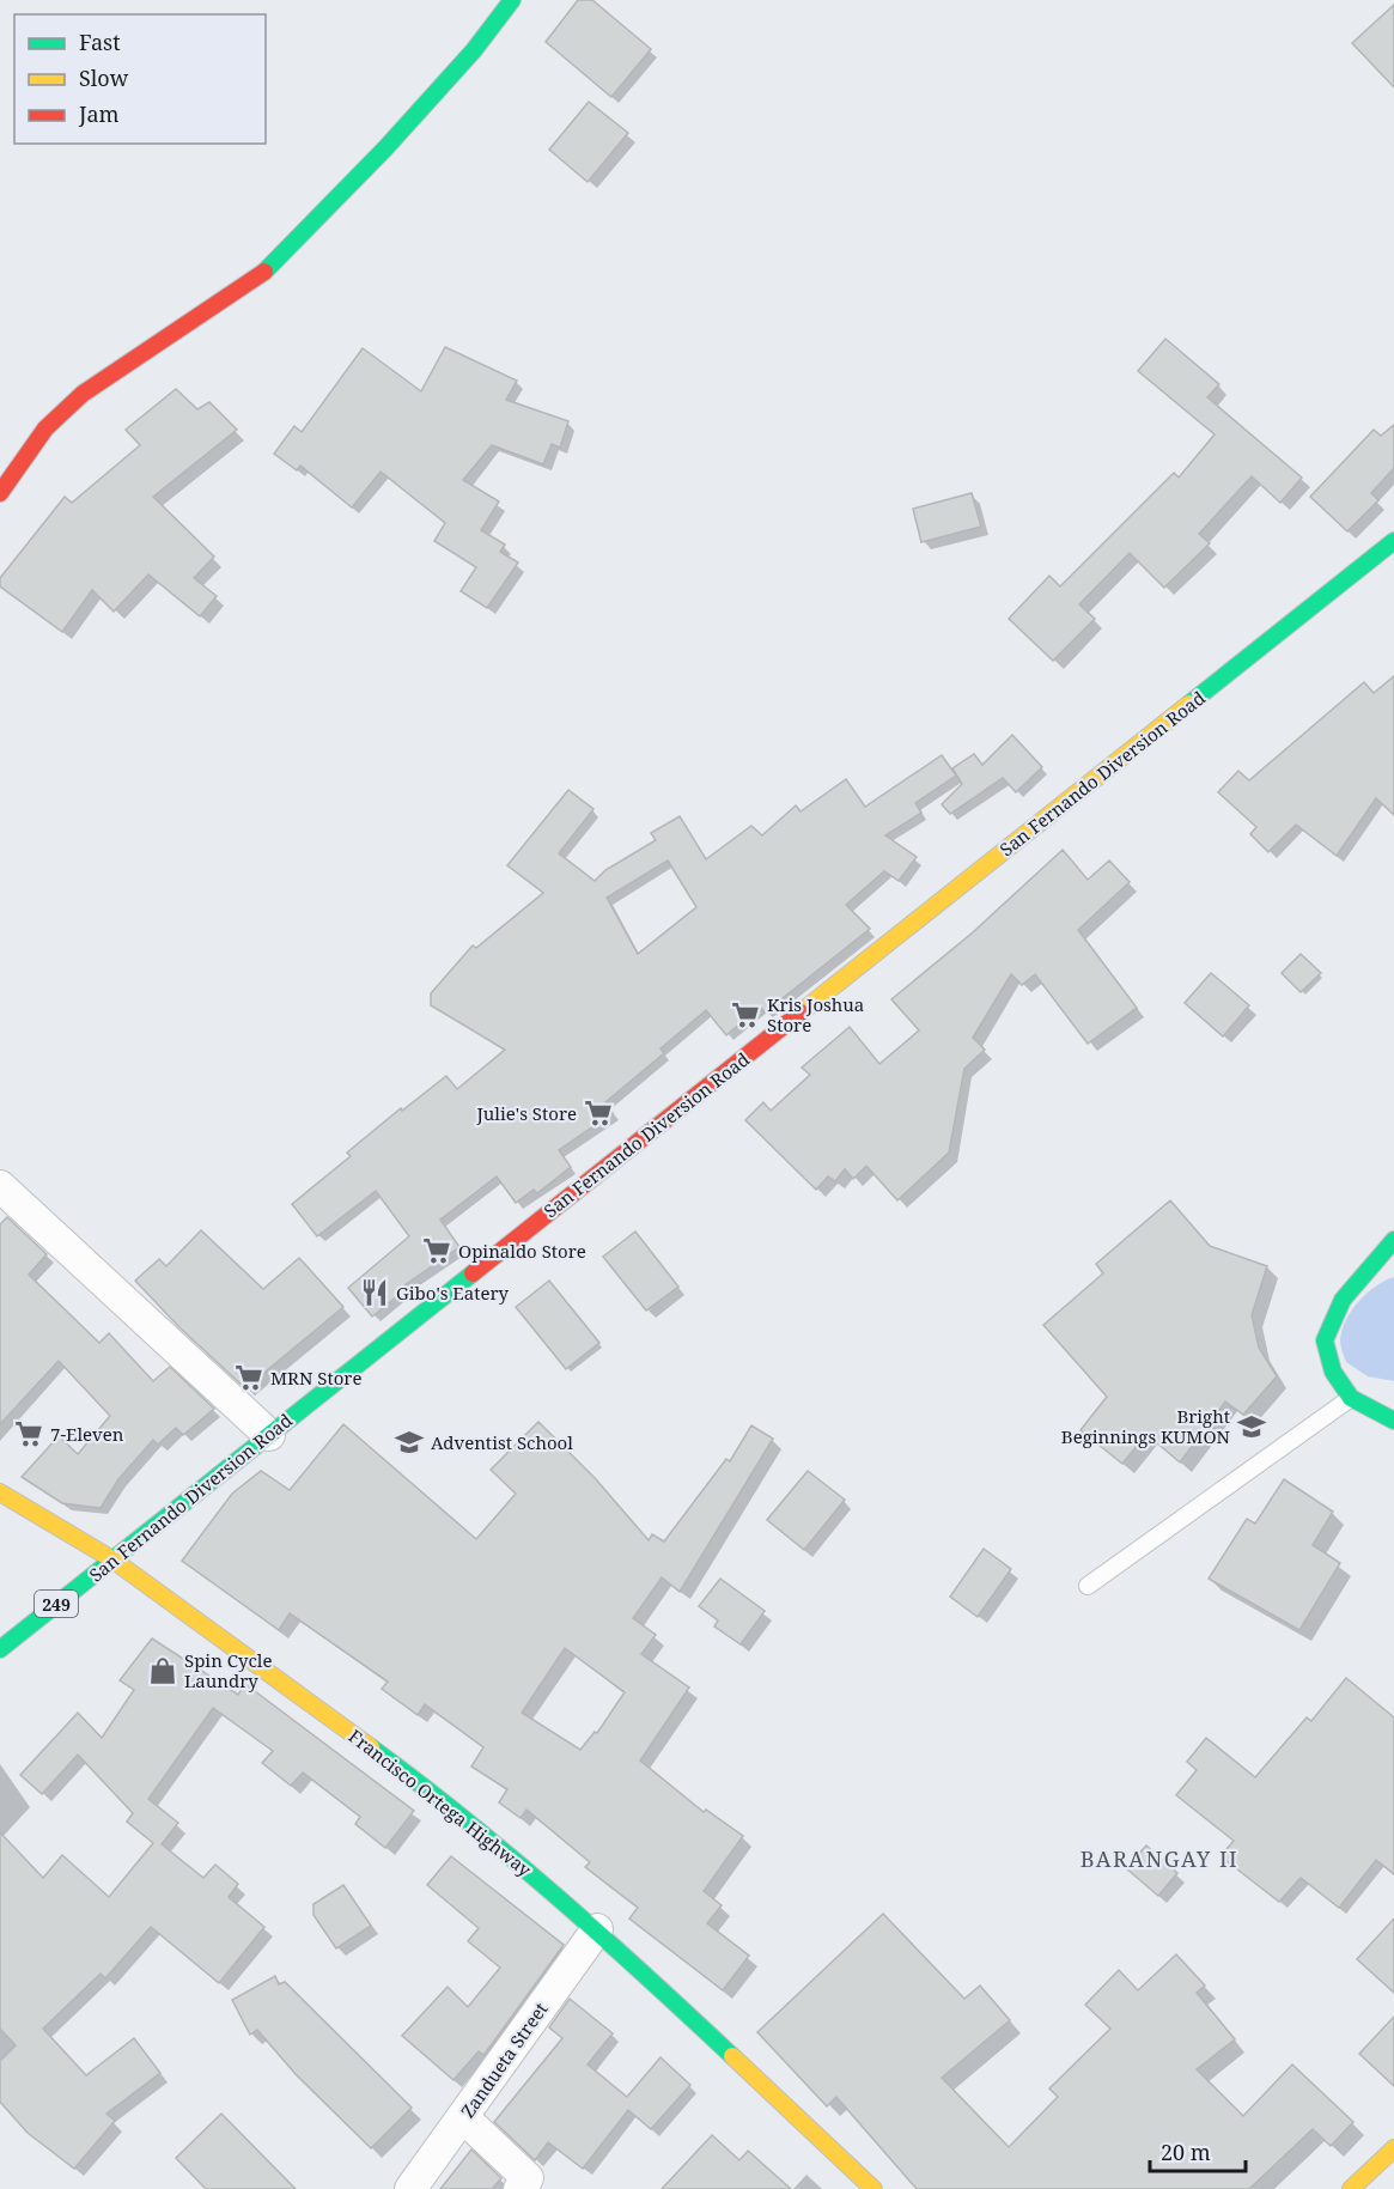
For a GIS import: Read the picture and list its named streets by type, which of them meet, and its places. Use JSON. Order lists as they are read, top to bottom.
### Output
{
  "streets": {
    "main road": ["San Fernando Diversion Road", "249", "Francisco Ortega Highway"],
    "street": ["Zandueta Street"]
  },
  "crossings": [
    ["San Fernando Diversion Road", "Francisco Ortega Highway"],
    ["Francisco Ortega Highway", "Zandueta Street"]
  ],
  "districts": ["BARANGAY II"],
  "places": {
    "supermarket": [
      "Kris Joshua Store",
      "Julie's Store",
      "Opinaldo Store",
      "MRN Store",
      "7-Eleven"
    ],
    "restaurant": ["Gibo's Eatery"],
    "school or university": ["Bright Beginnings KUMON", "Adventist School"],
    "shop": ["Spin Cycle Laundry"]
  },
  "legend": ["Fast", "Slow", "Jam"],
  "scale_bar": "20 m"
}
